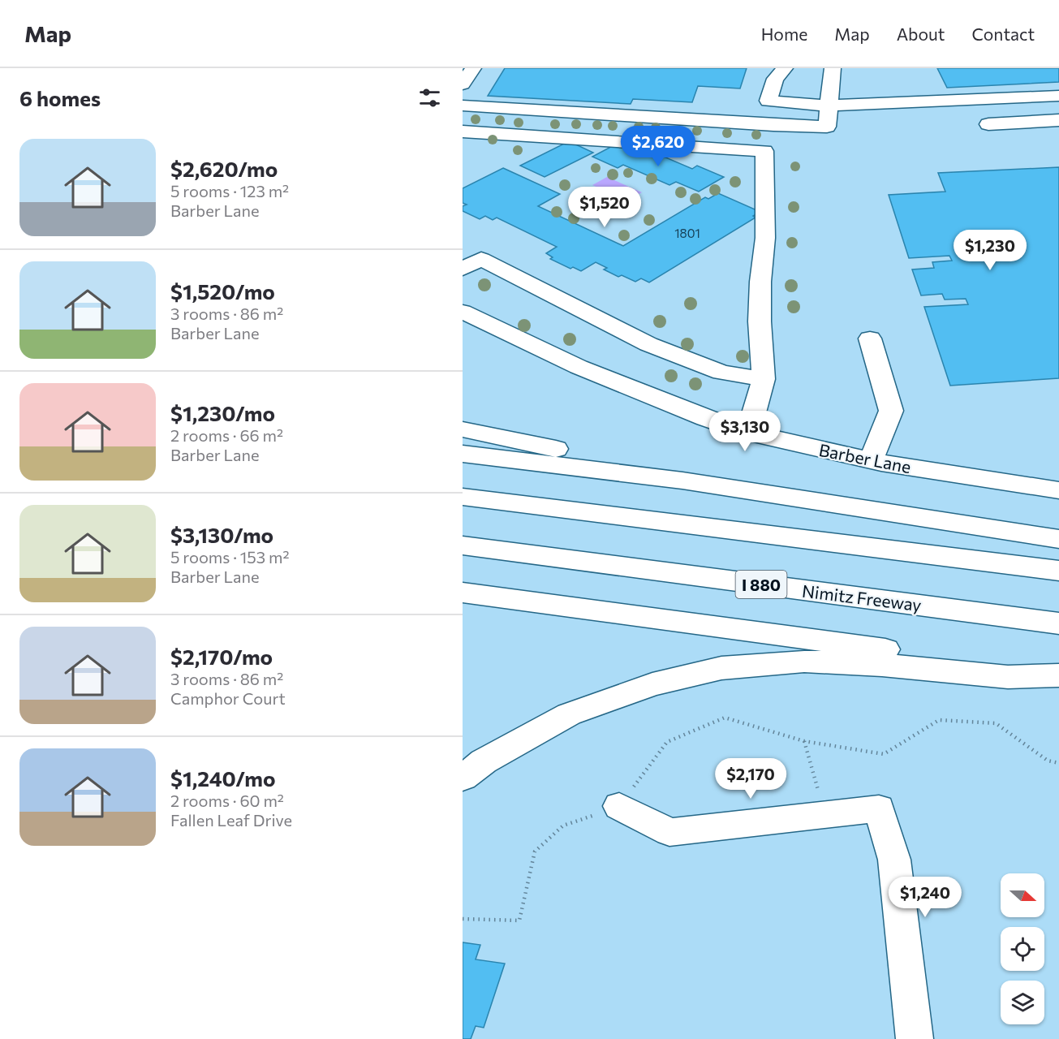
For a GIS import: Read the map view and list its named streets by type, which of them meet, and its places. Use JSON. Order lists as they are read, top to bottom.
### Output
{
  "streets": {
    "main road": ["Barber Lane", "I 880", "Nimitz Freeway"]
  },
  "house_numbers": ["1801"],
  "north": "right",
  "page": {
    "header": "Map",
    "nav": [
      "Home",
      "Map",
      "About",
      "Contact"
    ],
    "heading": "6 homes",
    "price": [
      "$2,620",
      "$1,520",
      "$1,230",
      "$3,130",
      "$2,170",
      "$1,240"
    ],
    "list": [
      {
        "name": "$2,620/mo",
        "note": "5 rooms · 123 m² · Barber Lane"
      },
      {
        "name": "$1,520/mo",
        "note": "3 rooms · 86 m² · Barber Lane"
      },
      {
        "name": "$1,230/mo",
        "note": "2 rooms · 66 m² · Barber Lane"
      },
      {
        "name": "$3,130/mo",
        "note": "5 rooms · 153 m² · Barber Lane"
      },
      {
        "name": "$2,170/mo",
        "note": "3 rooms · 86 m² · Camphor Court"
      },
      {
        "name": "$1,240/mo",
        "note": "2 rooms · 60 m² · Fallen Leaf Drive"
      }
    ]
  }
}
